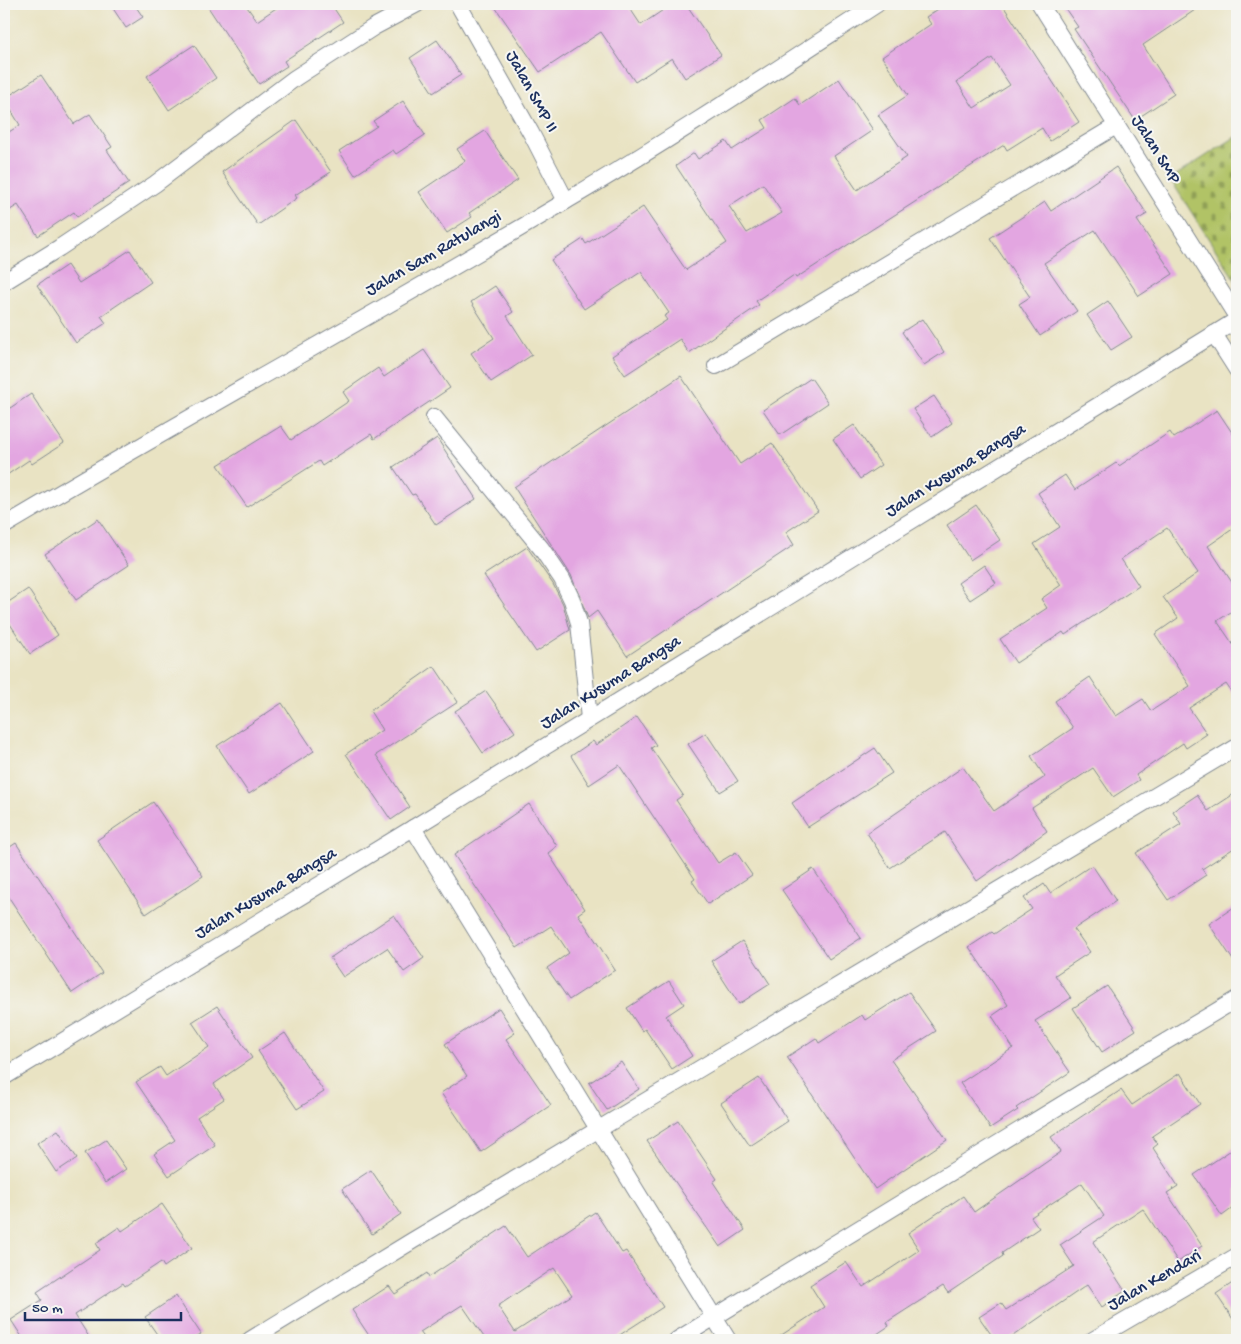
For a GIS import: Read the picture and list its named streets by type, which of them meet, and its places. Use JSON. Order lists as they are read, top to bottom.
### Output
{
  "streets": {
    "street": [
      "Jalan SMP II",
      "Jalan SMP",
      "Jalan Sam Ratulangi",
      "Jalan Kusuma Bangsa",
      "Jalan Kendari"
    ]
  },
  "crossings": [
    ["Jalan SMP II", "Jalan Sam Ratulangi"],
    ["Jalan SMP", "Jalan Kusuma Bangsa"]
  ],
  "scale_bar": "50 m"
}
